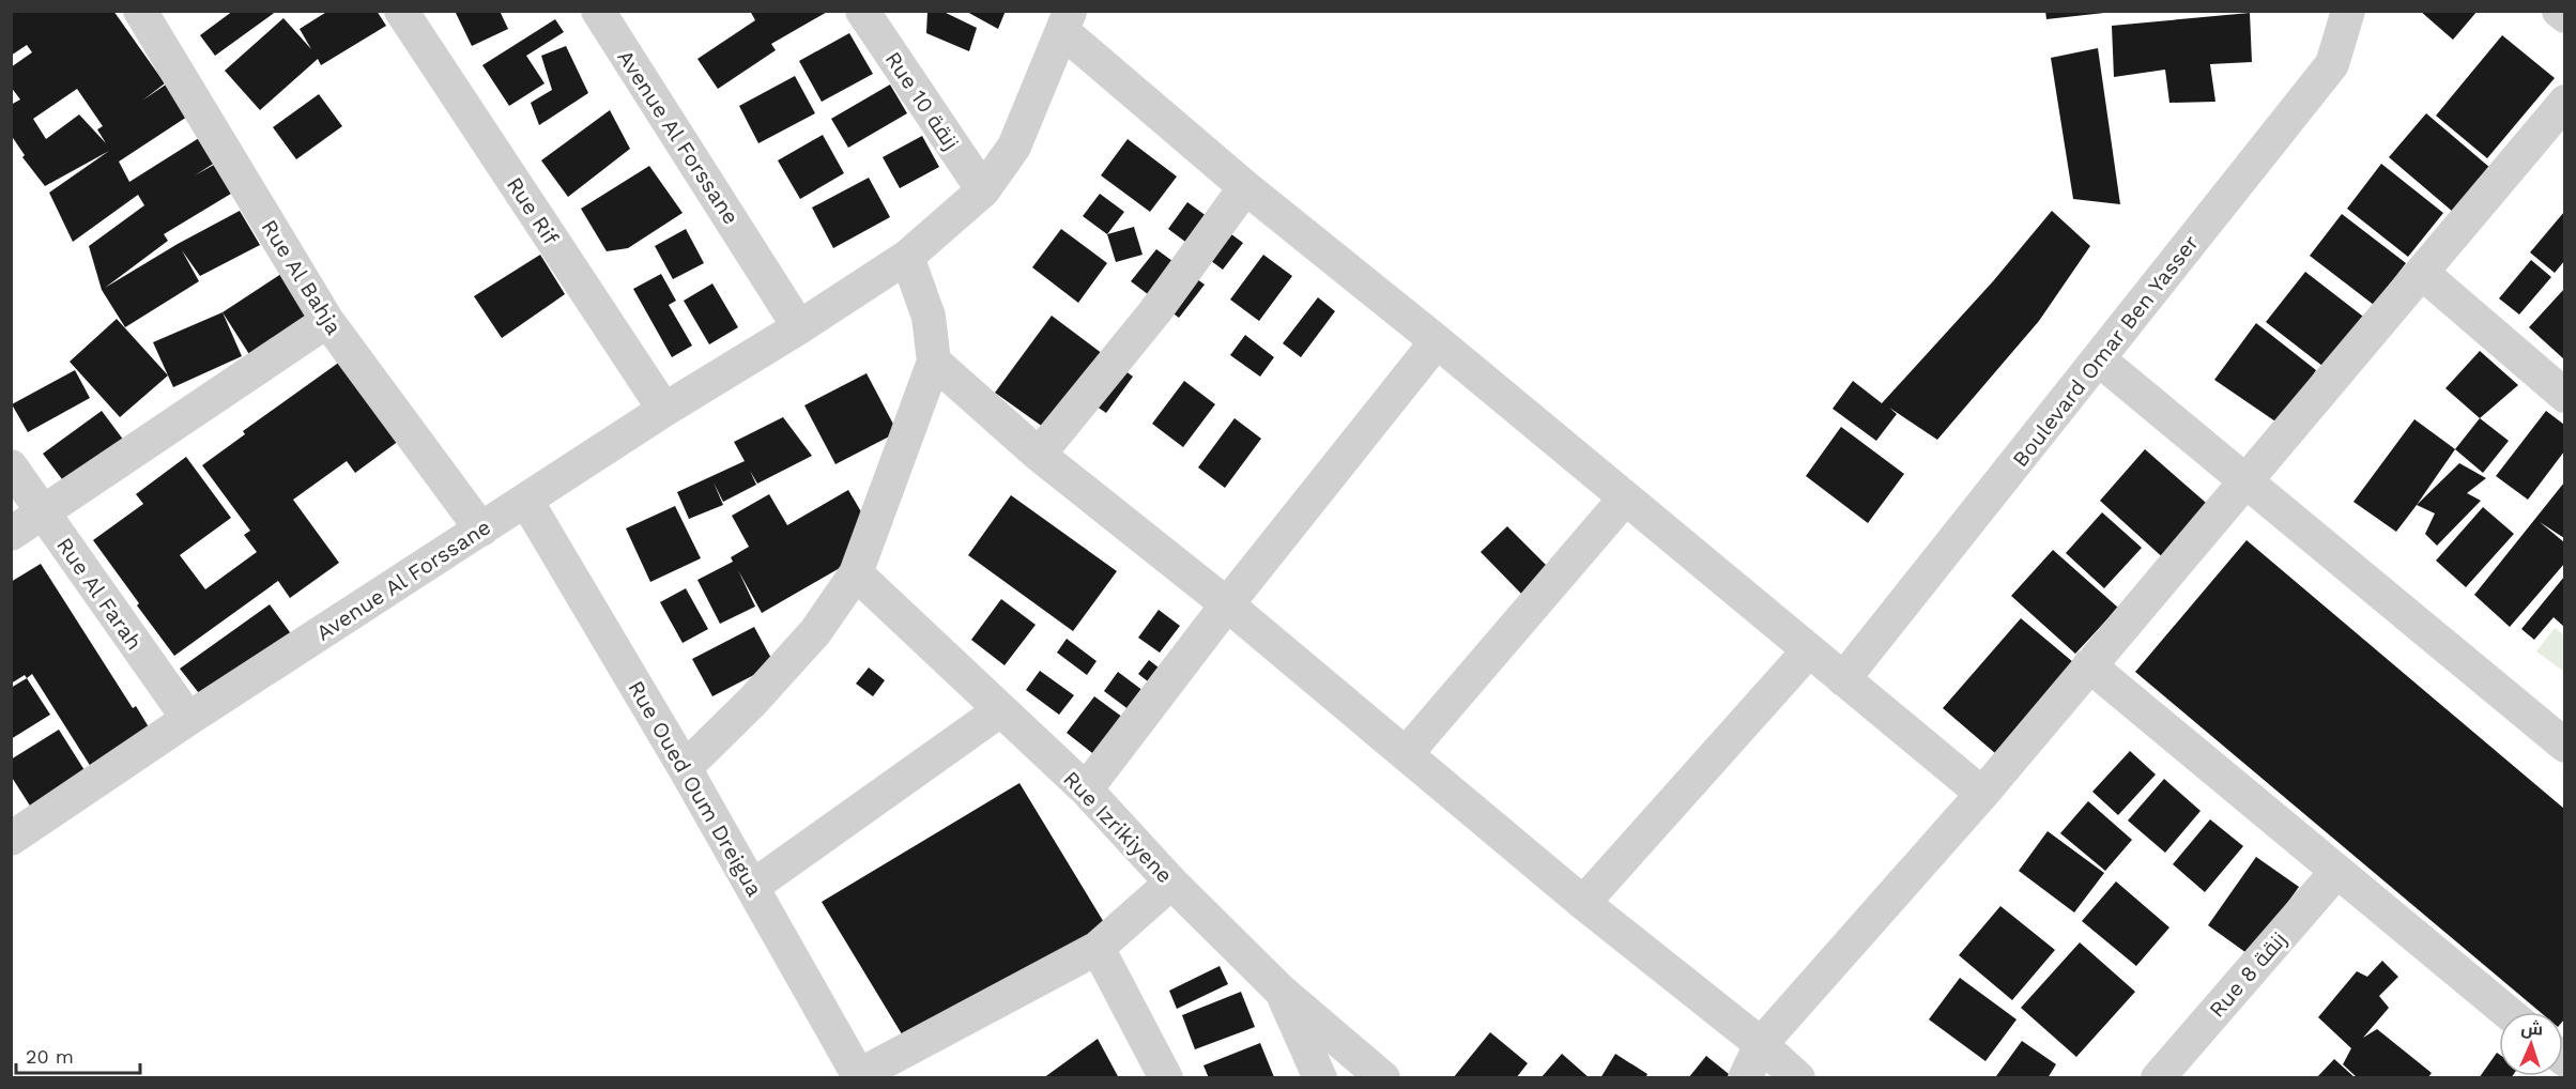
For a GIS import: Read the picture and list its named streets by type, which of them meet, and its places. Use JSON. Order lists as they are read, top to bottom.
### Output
{
  "streets": {
    "street": [
      "Rue 10 زنقة",
      "Avenue Al Forssane",
      "Rue Rif",
      "Rue Al Bahja",
      "Boulevard Omar Ben Yasser",
      "Rue Al Farah",
      "Rue Oued Oum Dreigua",
      "Rue Izrikiyene",
      "Rue 8 زنقة"
    ]
  },
  "crossings": [
    ["Rue 10 زنقة", "Avenue Al Forssane"],
    ["Avenue Al Forssane", "Rue Rif"],
    ["Avenue Al Forssane", "Rue Al Bahja"],
    ["Avenue Al Forssane", "Rue Al Farah"],
    ["Avenue Al Forssane", "Rue Oued Oum Dreigua"]
  ],
  "scale_bar": "20 m",
  "north": "top"
}
